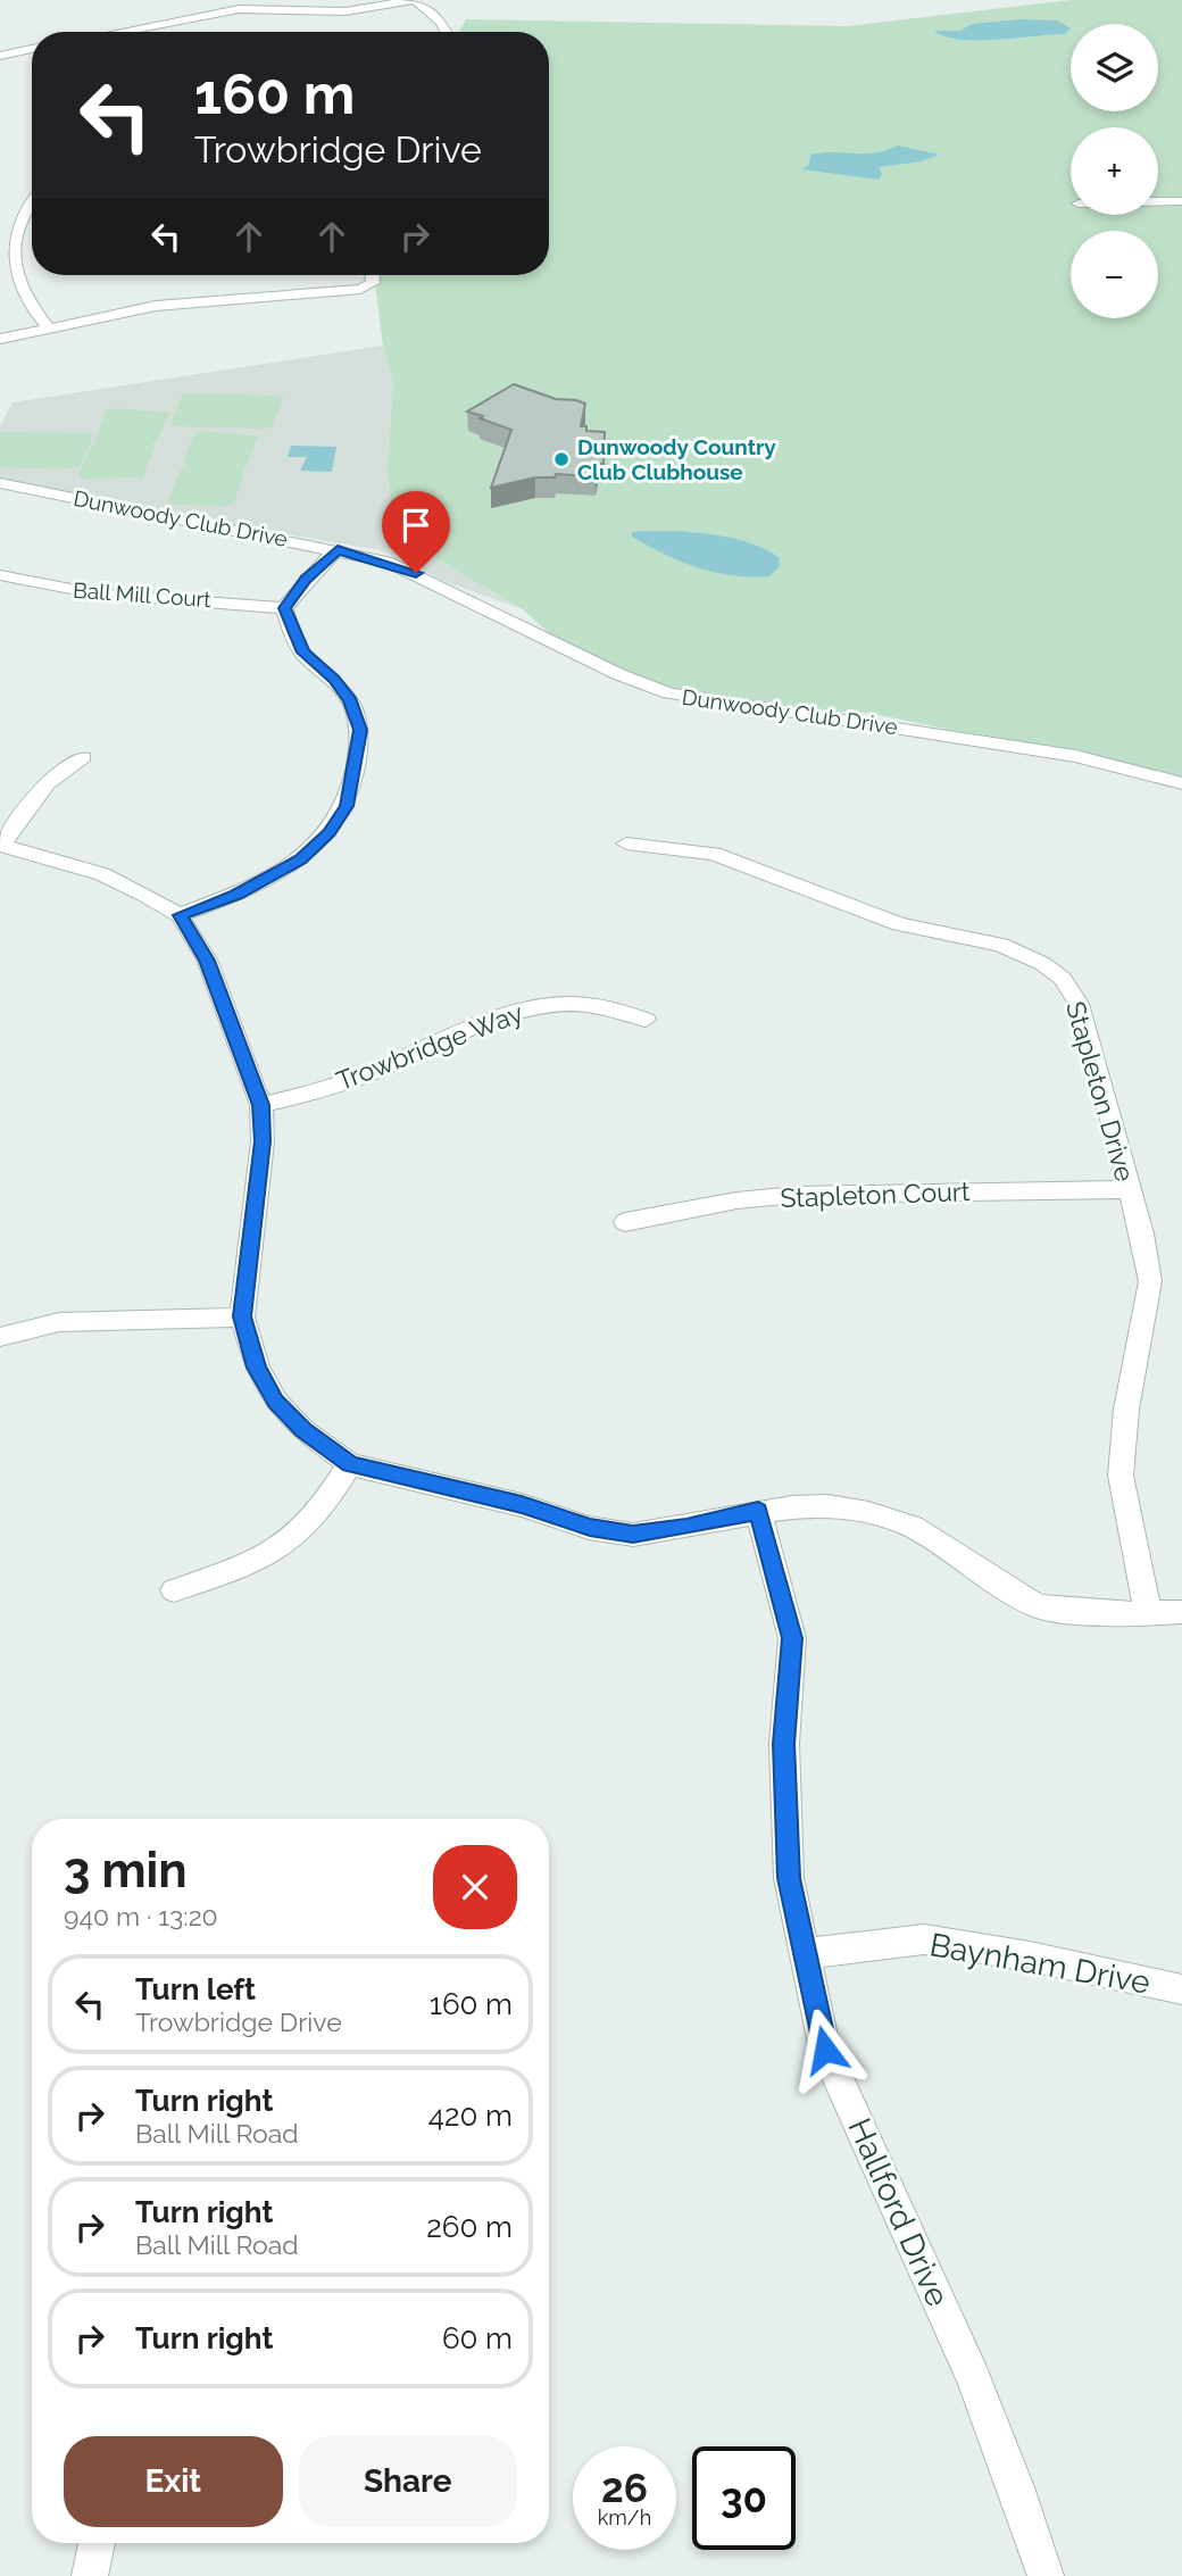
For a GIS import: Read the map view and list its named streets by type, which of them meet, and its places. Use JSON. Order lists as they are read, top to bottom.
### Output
{
  "streets": {
    "street": [
      "Dunwoody Club Drive",
      "Ball Mill Court",
      "Trowbridge Way",
      "Stapleton Drive",
      "Stapleton Court",
      "Baynham Drive",
      "Hallford Drive"
    ]
  },
  "crossings": [
    ["Stapleton Drive", "Stapleton Court"],
    ["Baynham Drive", "Hallford Drive"]
  ],
  "places": ["Dunwoody Country Club Clubhouse"],
  "page": {
    "map_buttons": ["+", "−"],
    "turn": ["160 m", "Trowbridge Drive"],
    "heading": ["3 min", "940 m · 13:20"],
    "list": [
      {
        "name": "Turn left",
        "note": "Trowbridge Drive",
        "value": "160 m"
      },
      {
        "name": "Turn right",
        "note": "Ball Mill Road",
        "value": "420 m"
      },
      {
        "name": "Turn right",
        "note": "Ball Mill Road",
        "value": "260 m"
      },
      {
        "name": "Turn right",
        "value": "60 m"
      }
    ],
    "buttons": ["Exit", "Share"],
    "speed": "26 km/h",
    "limit": "30"
  }
}
